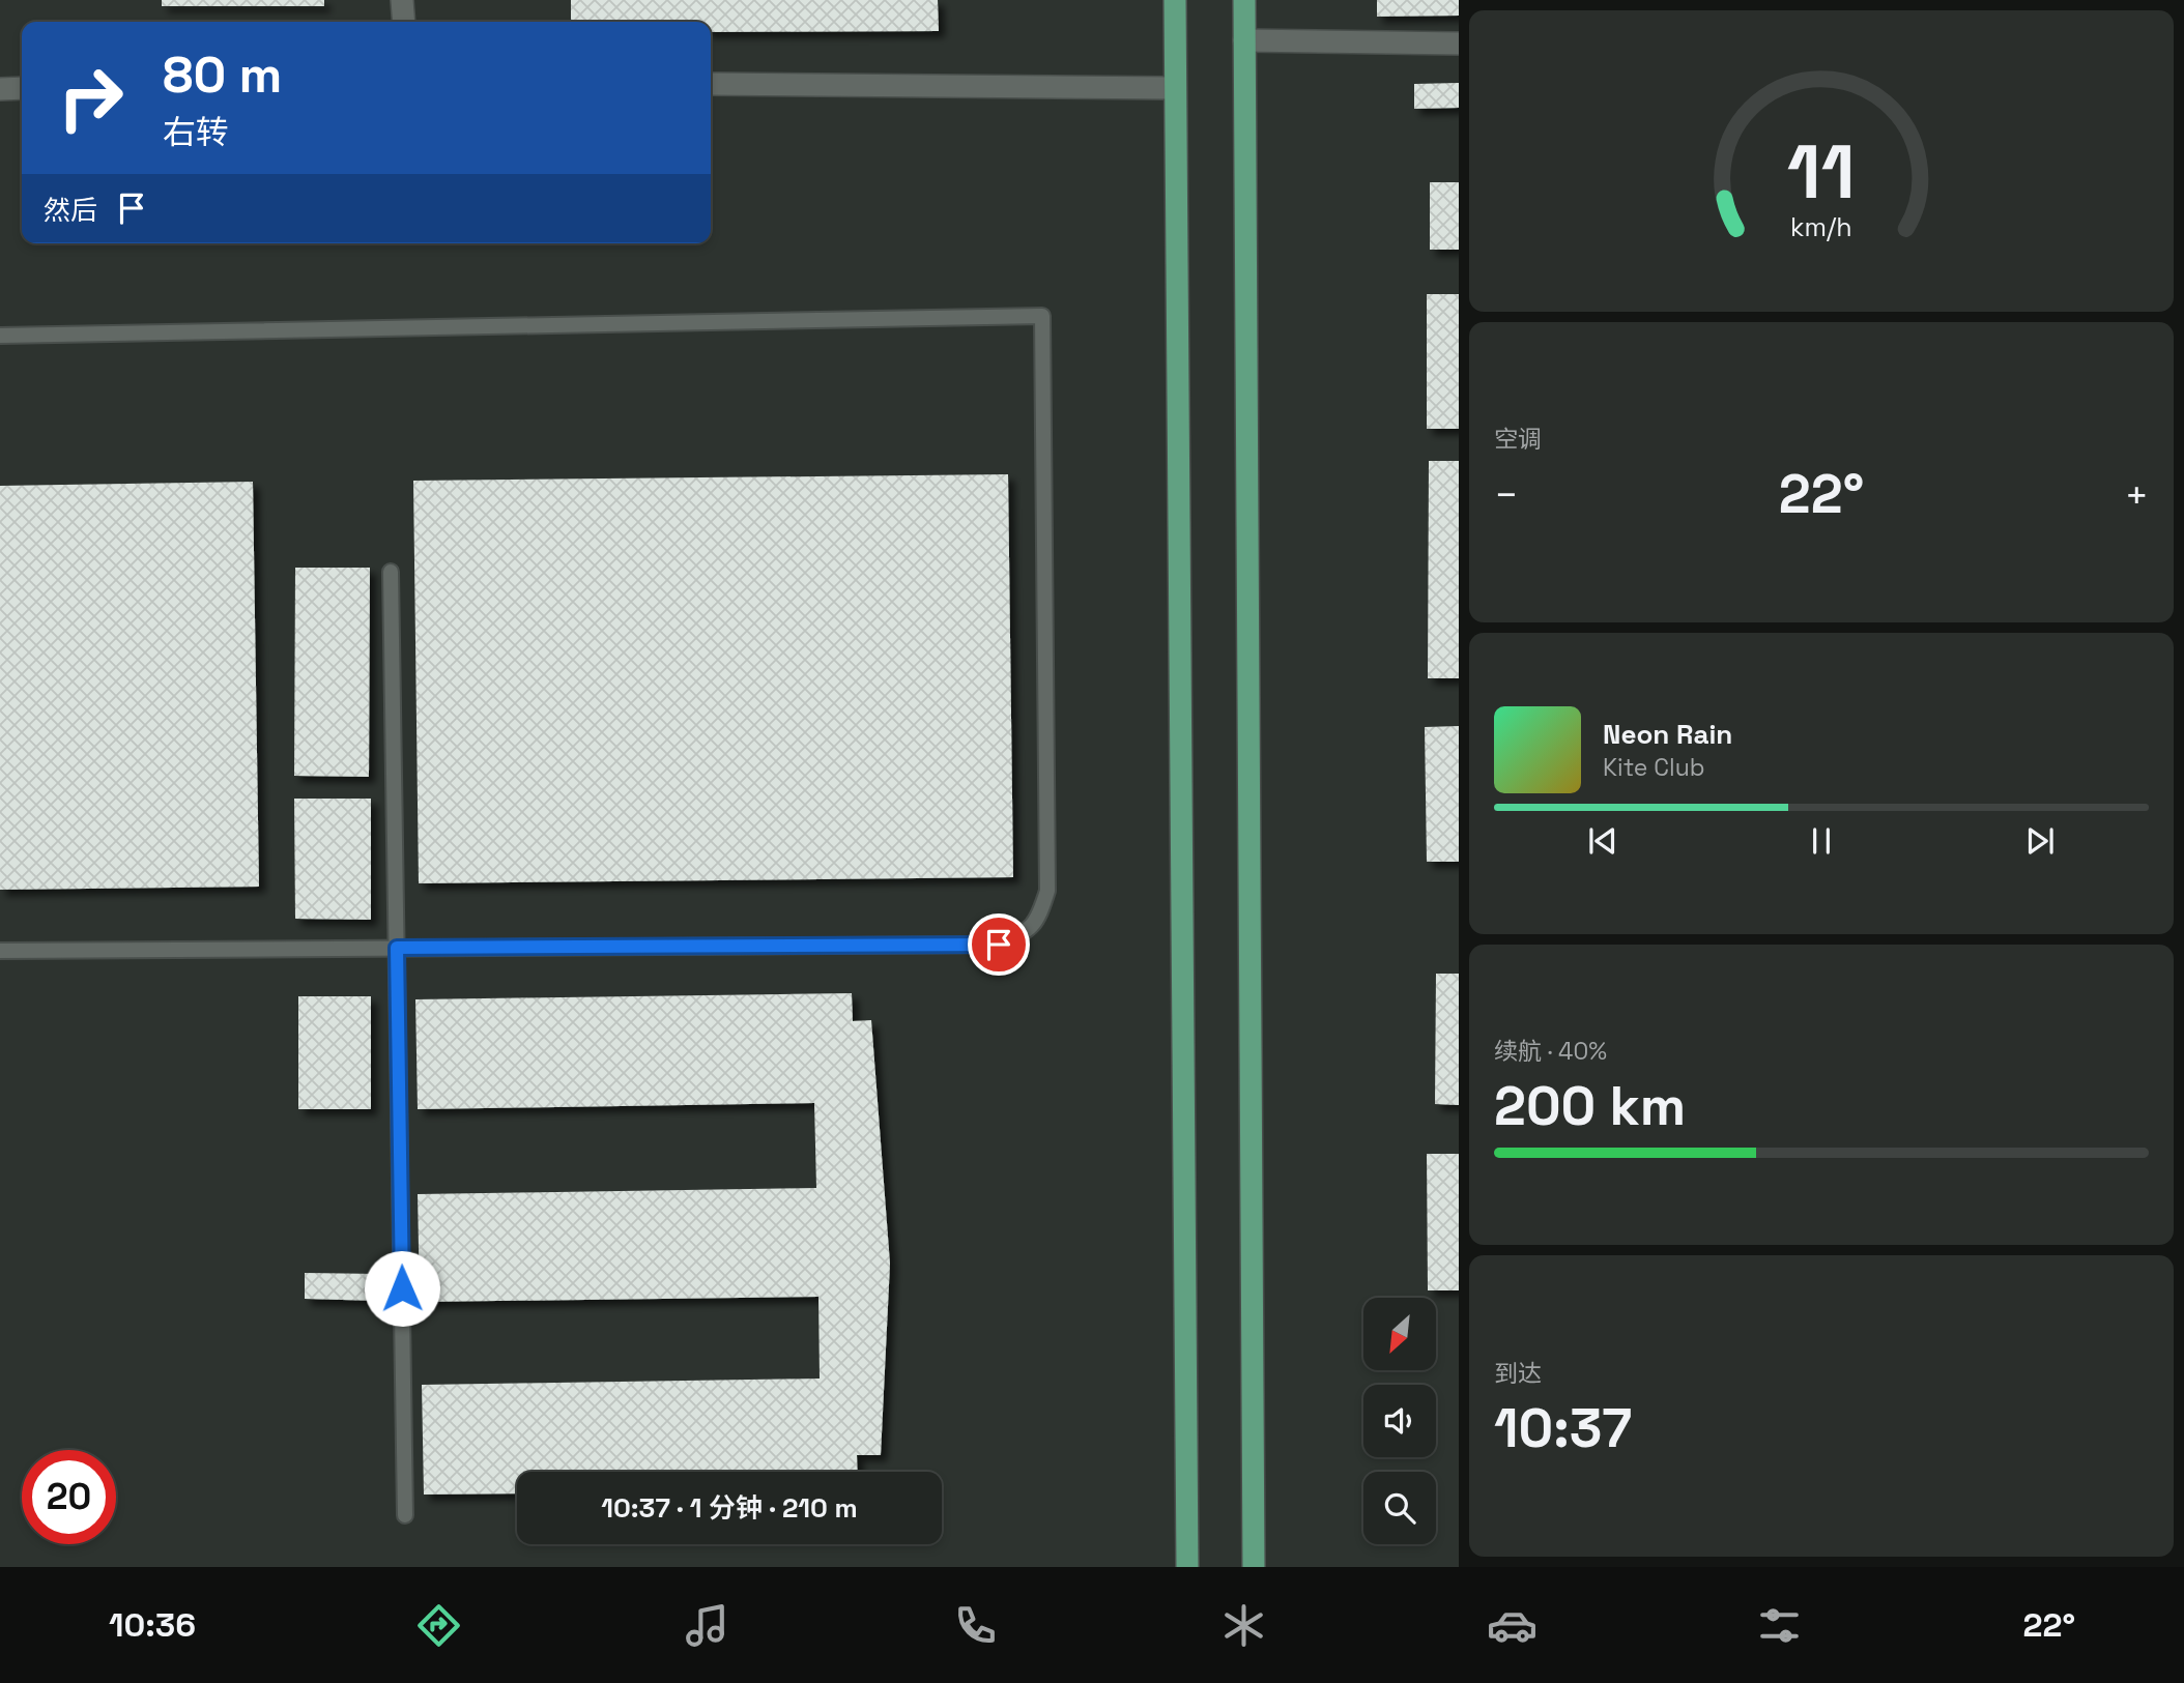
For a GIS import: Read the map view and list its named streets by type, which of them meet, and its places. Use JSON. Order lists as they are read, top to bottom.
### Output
{
  "north": "bottom left",
  "page": {
    "turn": ["80 m", "右转"],
    "then": "然后",
    "tile": [
      "空调",
      ["续航 · 40%", "200 km"],
      ["到达", "10:37"]
    ],
    "heat": ["−", "22°", "+"],
    "song": ["Neon Rain", "Kite Club"],
    "limit": "20",
    "trip": "10:37 · 1 分钟 · 210 m",
    "tabs": ["10:36", "22°"],
    "gauge": ["11", "km/h"]
  }
}
